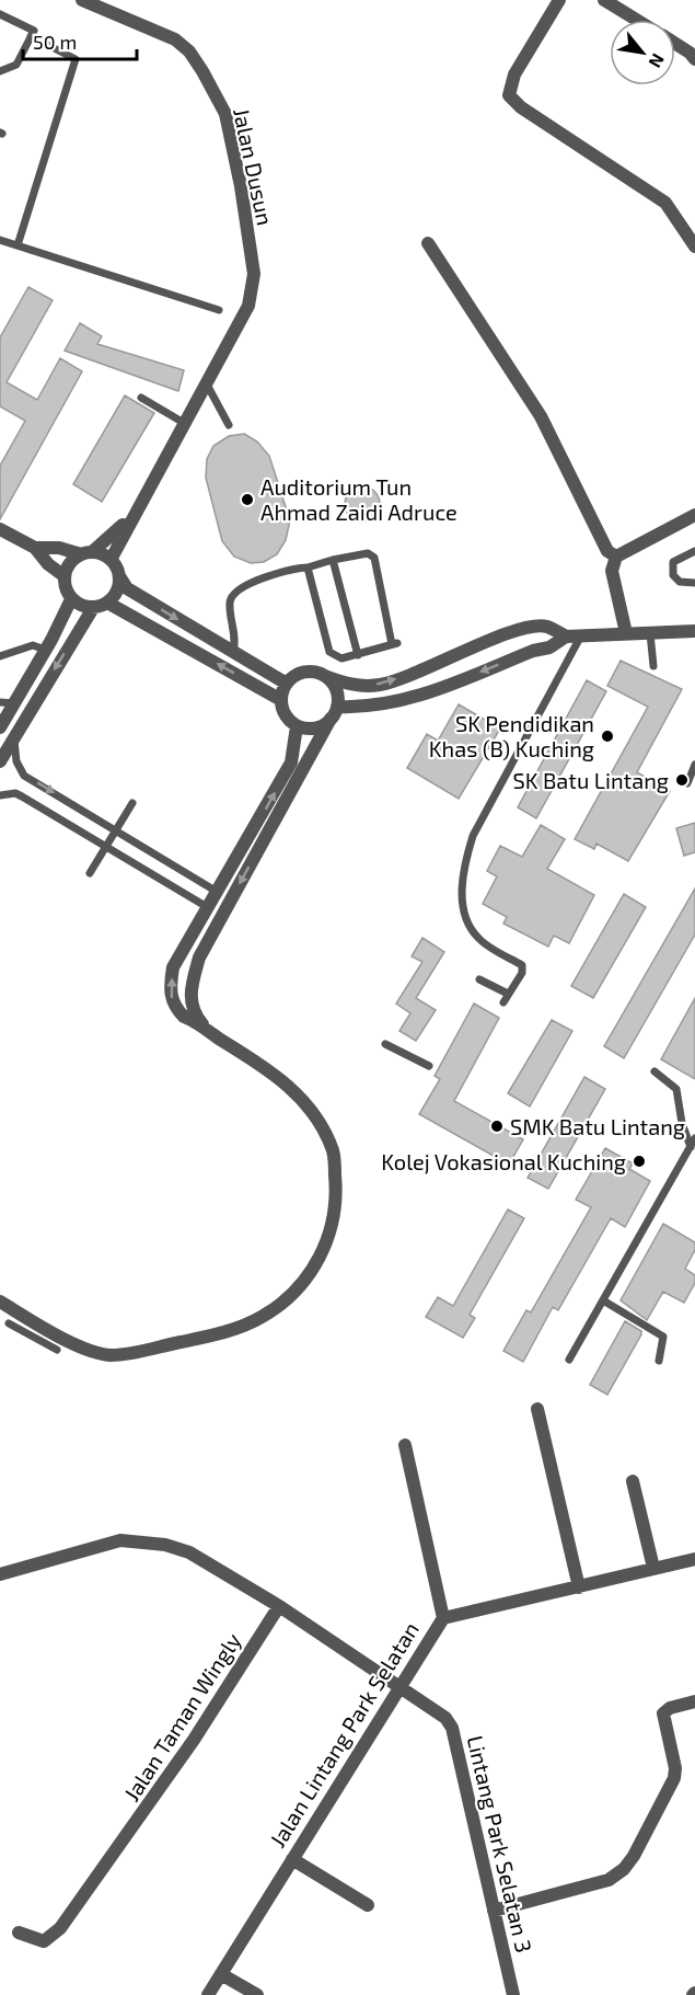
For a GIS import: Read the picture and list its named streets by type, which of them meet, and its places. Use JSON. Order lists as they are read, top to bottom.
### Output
{
  "streets": {
    "street": [
      "Jalan Dusun",
      "Jalan Taman Wingly",
      "Jalan Lintang Park Selatan",
      "Lintang Park Selatan 3"
    ]
  },
  "crossings": [
    ["Jalan Lintang Park Selatan", "Lintang Park Selatan 3"]
  ],
  "places": [
    "Auditorium Tun Ahmad Zaidi Adruce",
    "SK Pendidikan Khas (B) Kuching",
    "SK Batu Lintang",
    "SMK Batu Lintang",
    "Kolej Vokasional Kuching"
  ],
  "scale_bar": "50 m",
  "north": "bottom right"
}
